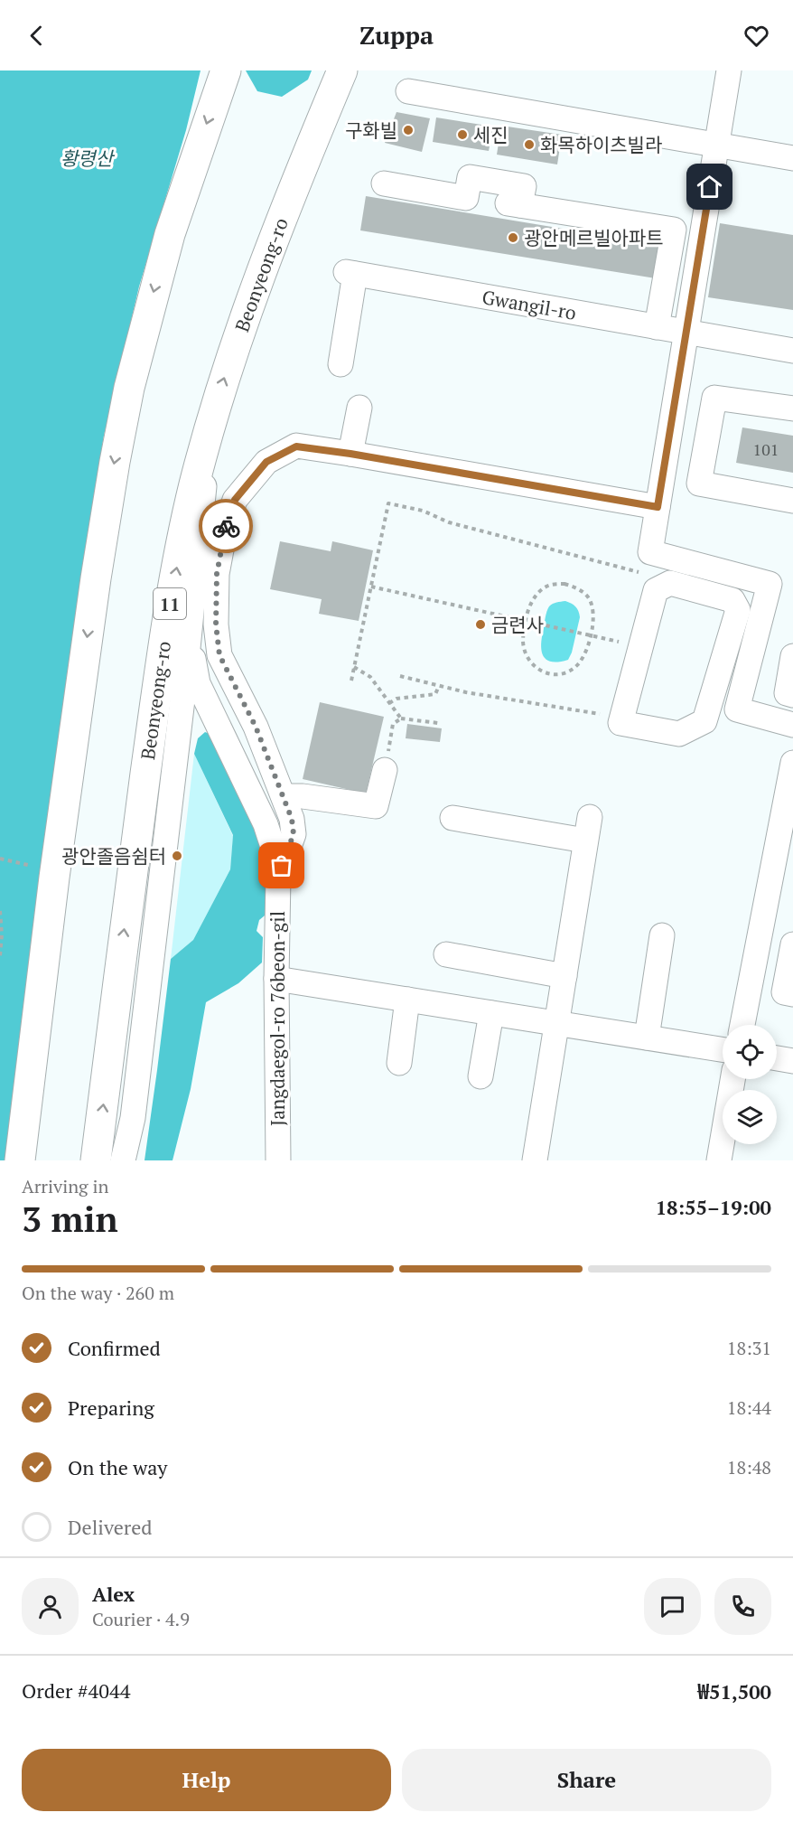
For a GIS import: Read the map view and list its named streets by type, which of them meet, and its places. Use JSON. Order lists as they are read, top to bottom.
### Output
{
  "streets": {
    "highway": ["Beonyeong-ro", "11"],
    "street": ["Gwangil-ro", "Jangdaegol-ro 76beon-gil"]
  },
  "parks": ["황령산"],
  "places": [
    "구화빌",
    "세진",
    "화목하이츠빌라",
    "광안메르빌아파트",
    "금련사",
    "광안졸음쉼터"
  ],
  "house_numbers": ["101"],
  "page": {
    "header": "Zuppa",
    "heading": ["3 min", "Arriving in", "18:55–19:00"],
    "panel": [
      "Alex",
      "Courier · 4.9",
      "Order #4044",
      "₩51,500"
    ],
    "bar": "On the way · 260 m",
    "list": [
      ["Confirmed", "18:31"],
      ["Preparing", "18:44"],
      ["On the way", "18:48"],
      "Delivered"
    ],
    "buttons": ["Help", "Share"]
  }
}
